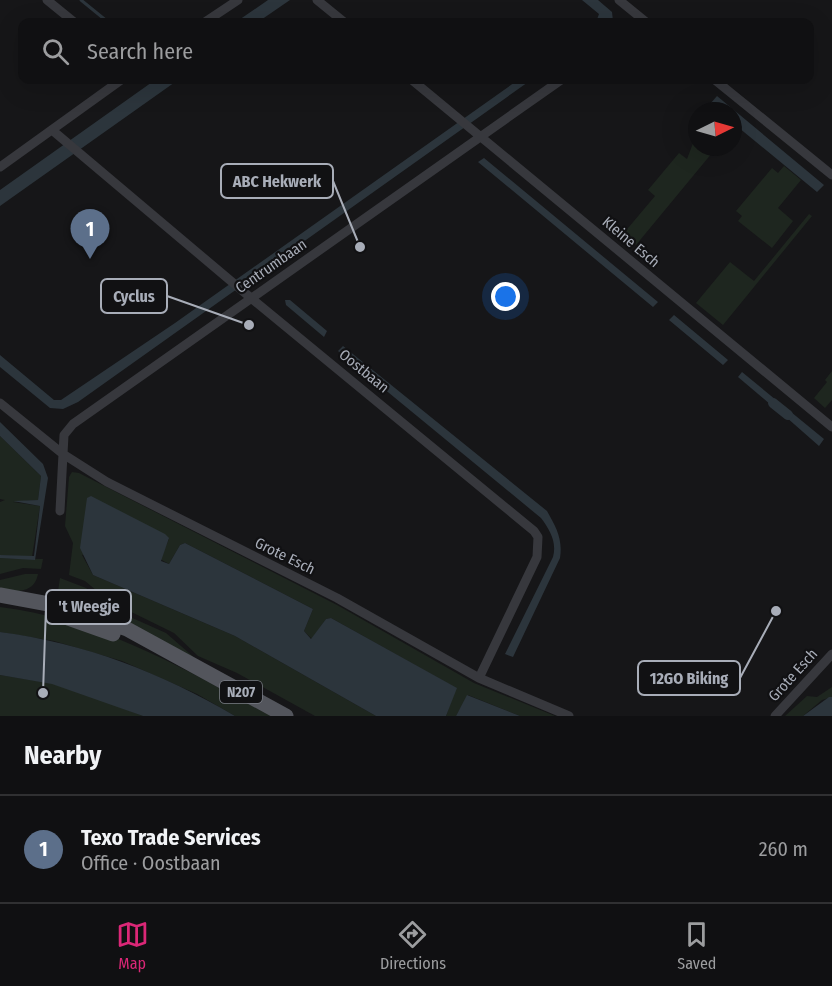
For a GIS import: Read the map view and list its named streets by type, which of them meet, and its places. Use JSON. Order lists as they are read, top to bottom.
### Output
{
  "streets": {
    "main road": ["N207"],
    "street": [
      "Kleine Esch",
      "Centrumbaan",
      "Oostbaan",
      "Grote Esch"
    ]
  },
  "crossings": [
    ["Kleine Esch", "Centrumbaan"],
    ["Centrumbaan", "Oostbaan"],
    ["Centrumbaan", "Grote Esch"],
    ["Oostbaan", "Grote Esch"]
  ],
  "places": [
    "ABC Hekwerk",
    "Cyclus",
    "12GO Biking",
    "'t Weegje"
  ],
  "north": "right",
  "page": {
    "search": "Search here",
    "pins": "1",
    "heading": "Nearby",
    "list": [
      {
        "mark": "1",
        "name": "Texo Trade Services",
        "note": "Office · Oostbaan",
        "value": "260 m"
      }
    ],
    "nav": ["Map", "Directions", "Saved"]
  }
}
